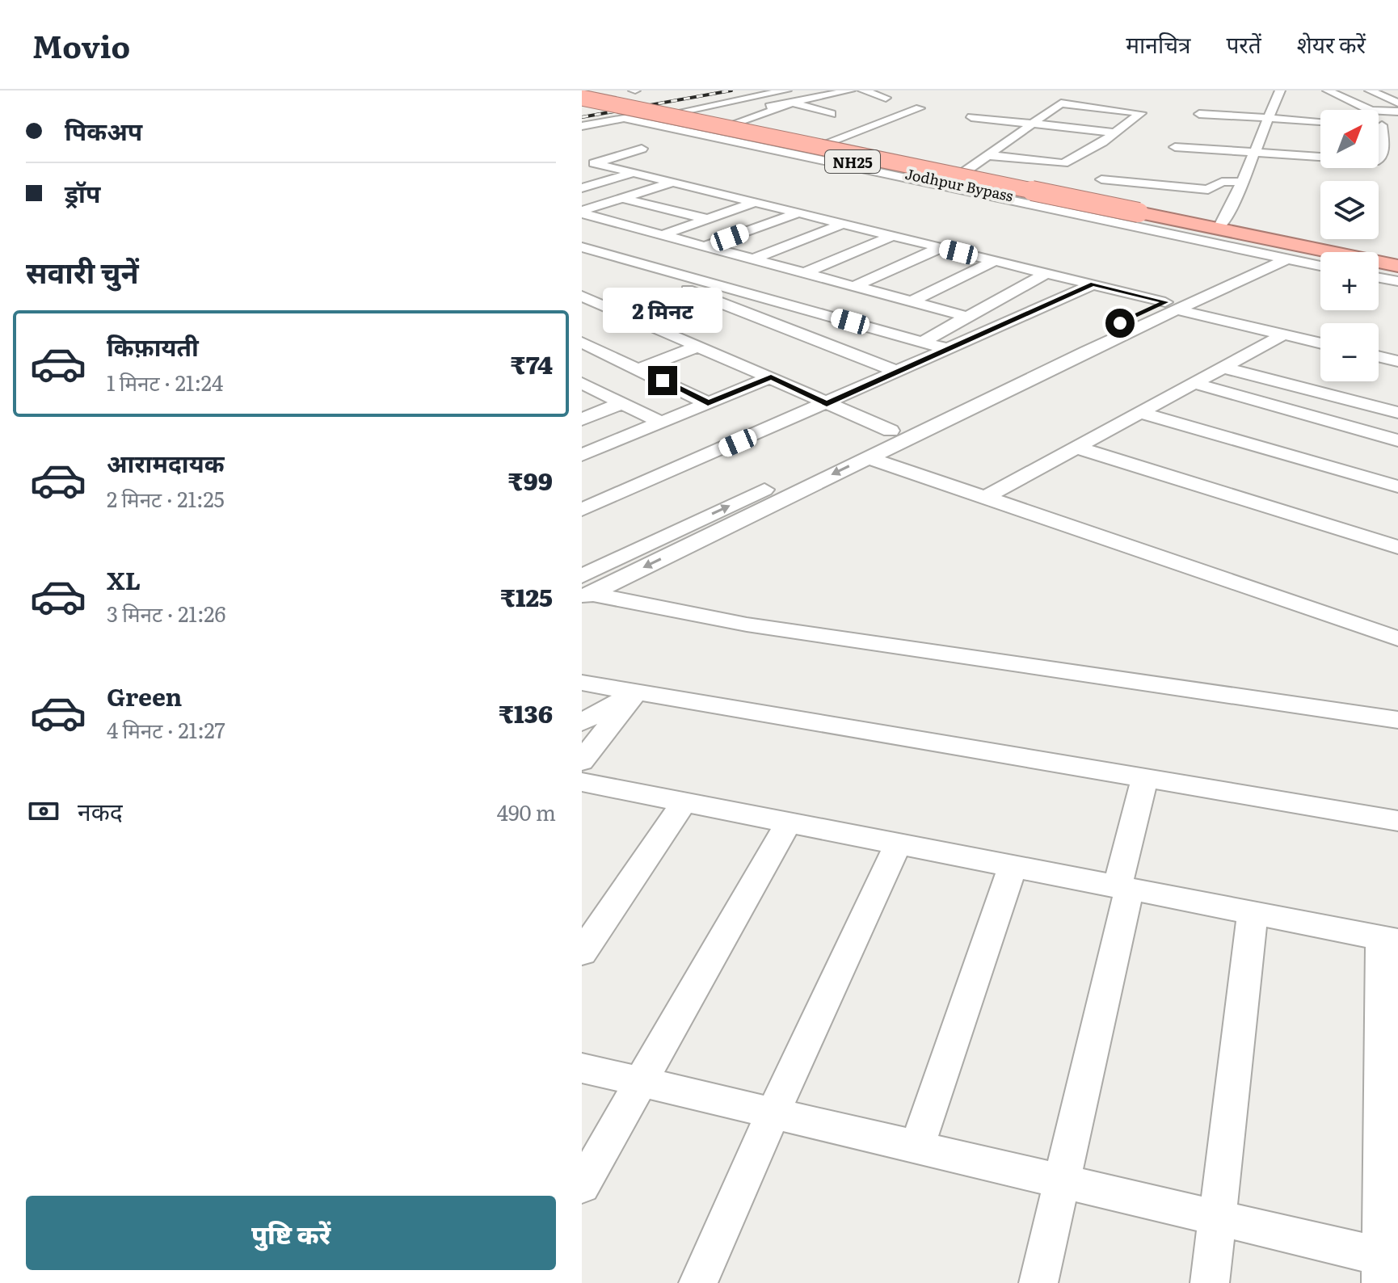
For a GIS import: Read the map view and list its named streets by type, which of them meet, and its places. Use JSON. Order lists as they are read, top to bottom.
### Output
{
  "streets": {
    "highway": ["NH25", "Jodhpur Bypass"]
  },
  "north": "top right",
  "page": {
    "header": "Movio",
    "nav": ["मानचित्र", "परतें", "शेयर करें"],
    "banner": ["पिकअप", "ड्रॉप"],
    "map_buttons": ["+", "−"],
    "heading": "सवारी चुनें",
    "bubble": "2 मिनट",
    "list": [
      {
        "name": "किफ़ायती",
        "note": "1 मिनट · 21:24",
        "value": "₹74"
      },
      {
        "name": "आरामदायक",
        "note": "2 मिनट · 21:25",
        "value": "₹99"
      },
      {
        "name": "XL",
        "note": "3 मिनट · 21:26",
        "value": "₹125"
      },
      {
        "name": "Green",
        "note": "4 मिनट · 21:27",
        "value": "₹136"
      }
    ],
    "pay": ["नकद", "490 m"],
    "buttons": "पुष्टि करें"
  }
}
